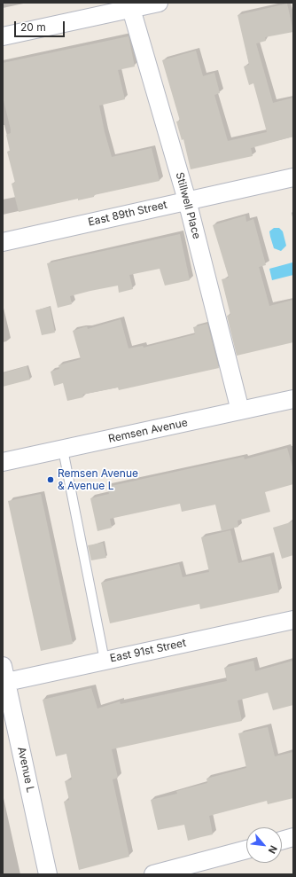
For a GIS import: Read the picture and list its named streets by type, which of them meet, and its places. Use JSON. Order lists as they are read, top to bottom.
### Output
{
  "streets": {
    "street": [
      "Stillwell Place",
      "East 89th Street",
      "Remsen Avenue",
      "East 91st Street",
      "Avenue L"
    ]
  },
  "crossings": [
    ["Stillwell Place", "East 89th Street"],
    ["Stillwell Place", "Remsen Avenue"],
    ["East 91st Street", "Avenue L"]
  ],
  "places": ["Remsen Avenue & Avenue L"],
  "scale_bar": "20 m",
  "north": "bottom right"
}
